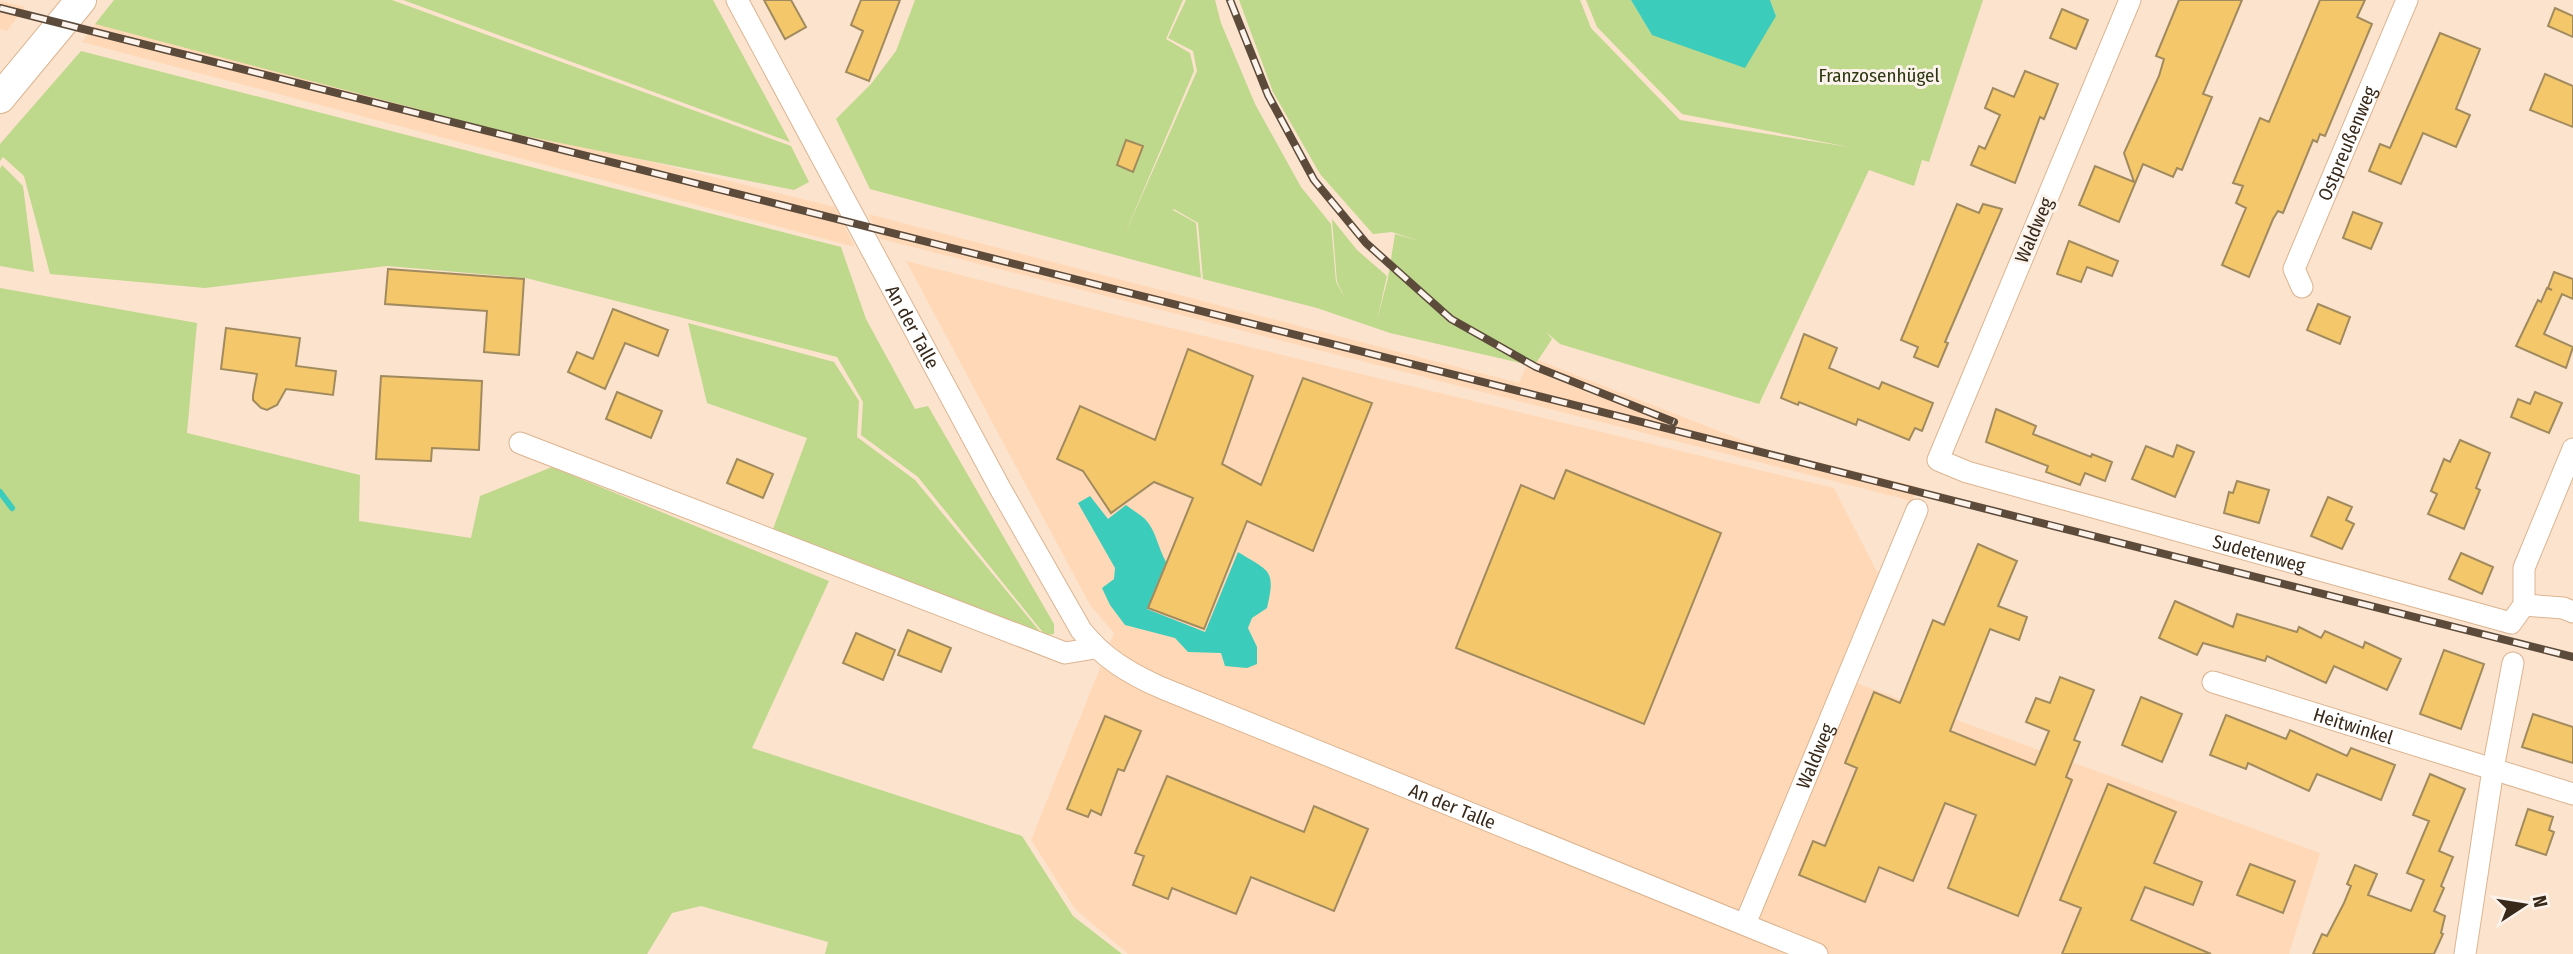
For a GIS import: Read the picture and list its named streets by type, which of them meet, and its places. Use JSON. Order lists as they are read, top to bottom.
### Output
{
  "streets": {
    "street": [
      "Ostpreußenweg",
      "Waldweg",
      "An der Talle",
      "Sudetenweg",
      "Heitwinkel"
    ]
  },
  "crossings": [
    ["Waldweg", "An der Talle"],
    ["Waldweg", "Sudetenweg"]
  ],
  "parks": ["Franzosenhügel"],
  "north": "right"
}
